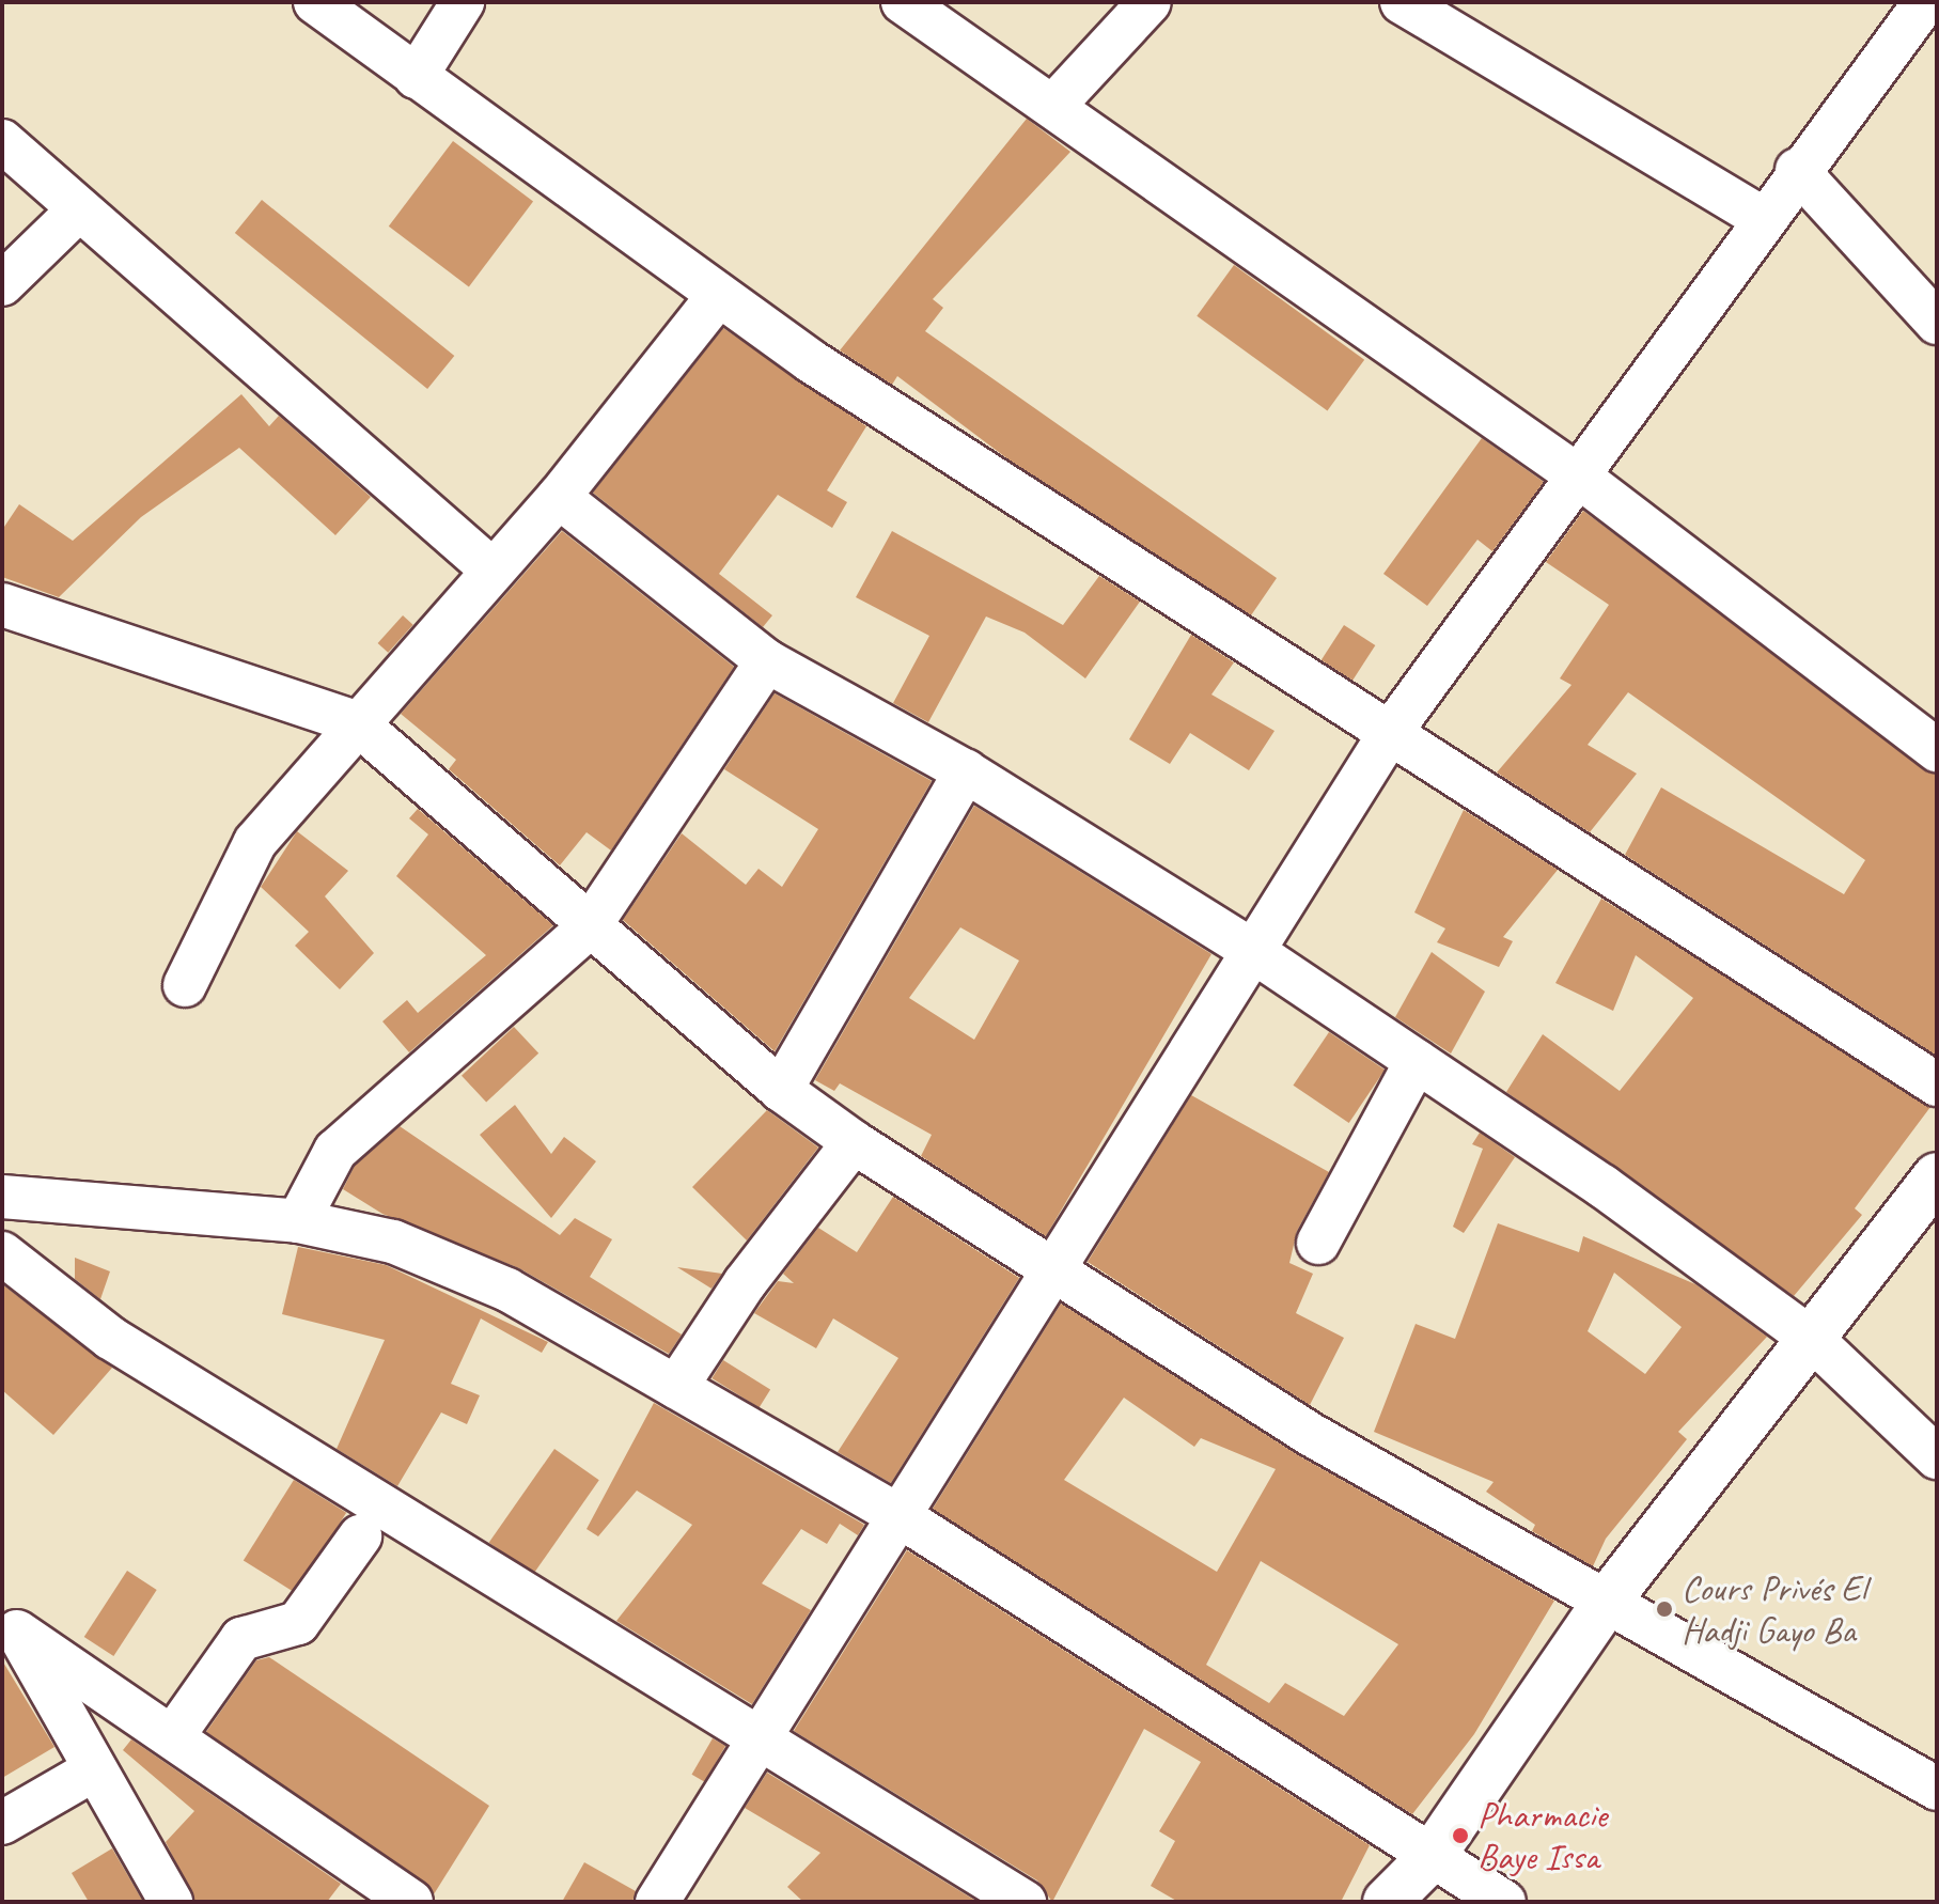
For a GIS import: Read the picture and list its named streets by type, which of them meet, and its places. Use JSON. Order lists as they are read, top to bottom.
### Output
{
  "places": ["Cours Privés El Hadji Gayo Ba", "Pharmacie Baye Issa"]
}
